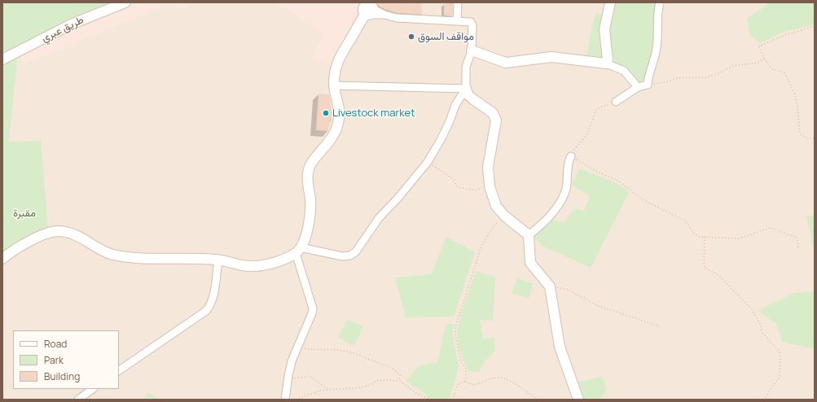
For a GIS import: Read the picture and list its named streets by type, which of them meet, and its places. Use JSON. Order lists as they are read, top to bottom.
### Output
{
  "streets": {
    "street": ["طريق عبري"]
  },
  "parks": ["مقبرة"],
  "places": ["مواقف السوق", "Livestock market"],
  "legend": ["Road", "Park", "Building"]
}
